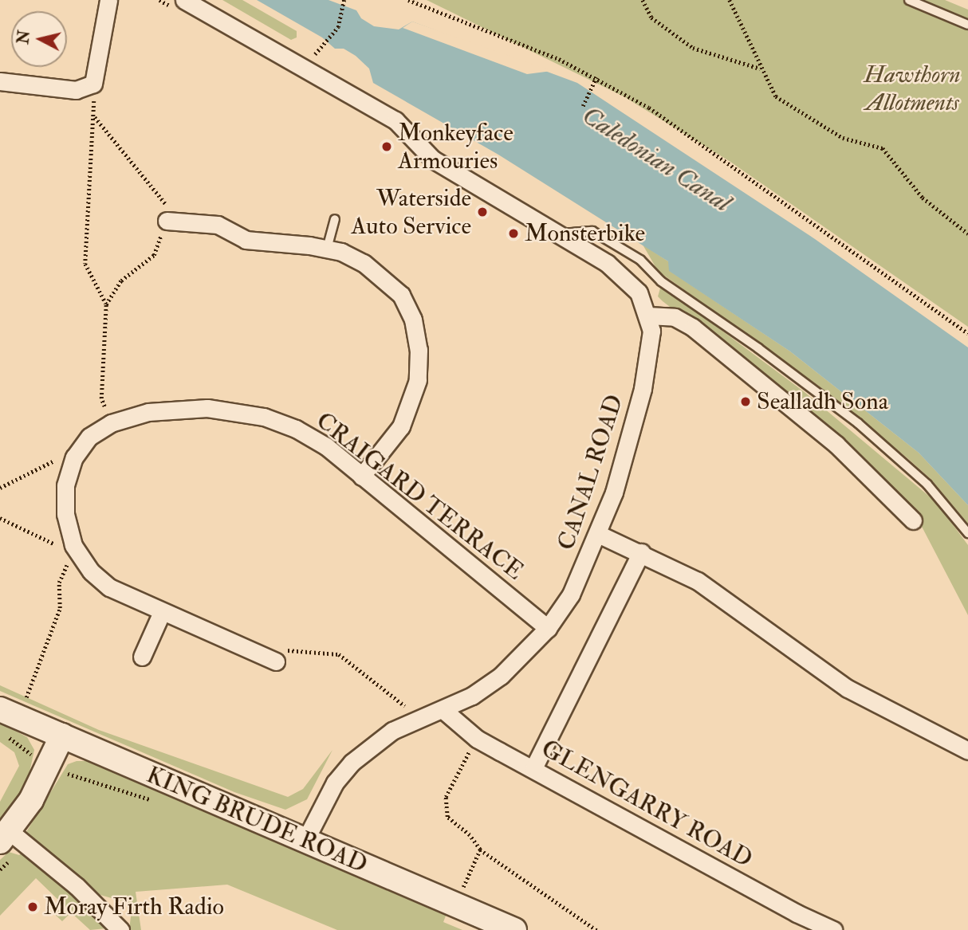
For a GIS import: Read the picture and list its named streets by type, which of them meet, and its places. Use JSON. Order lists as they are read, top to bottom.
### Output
{
  "streets": {
    "street": [
      "CANAL ROAD",
      "CRAIGARD TERRACE",
      "GLENGARRY ROAD",
      "KING BRUDE ROAD"
    ]
  },
  "crossings": [
    ["CANAL ROAD", "CRAIGARD TERRACE"],
    ["CANAL ROAD", "GLENGARRY ROAD"],
    ["CANAL ROAD", "KING BRUDE ROAD"]
  ],
  "water": ["Caledonian Canal"],
  "parks": ["Hawthorn Allotments"],
  "places": [
    "Monkeyface Armouries",
    "Waterside Auto Service",
    "Monsterbike",
    "Sealladh Sona",
    "Moray Firth Radio"
  ],
  "north": "left"
}
